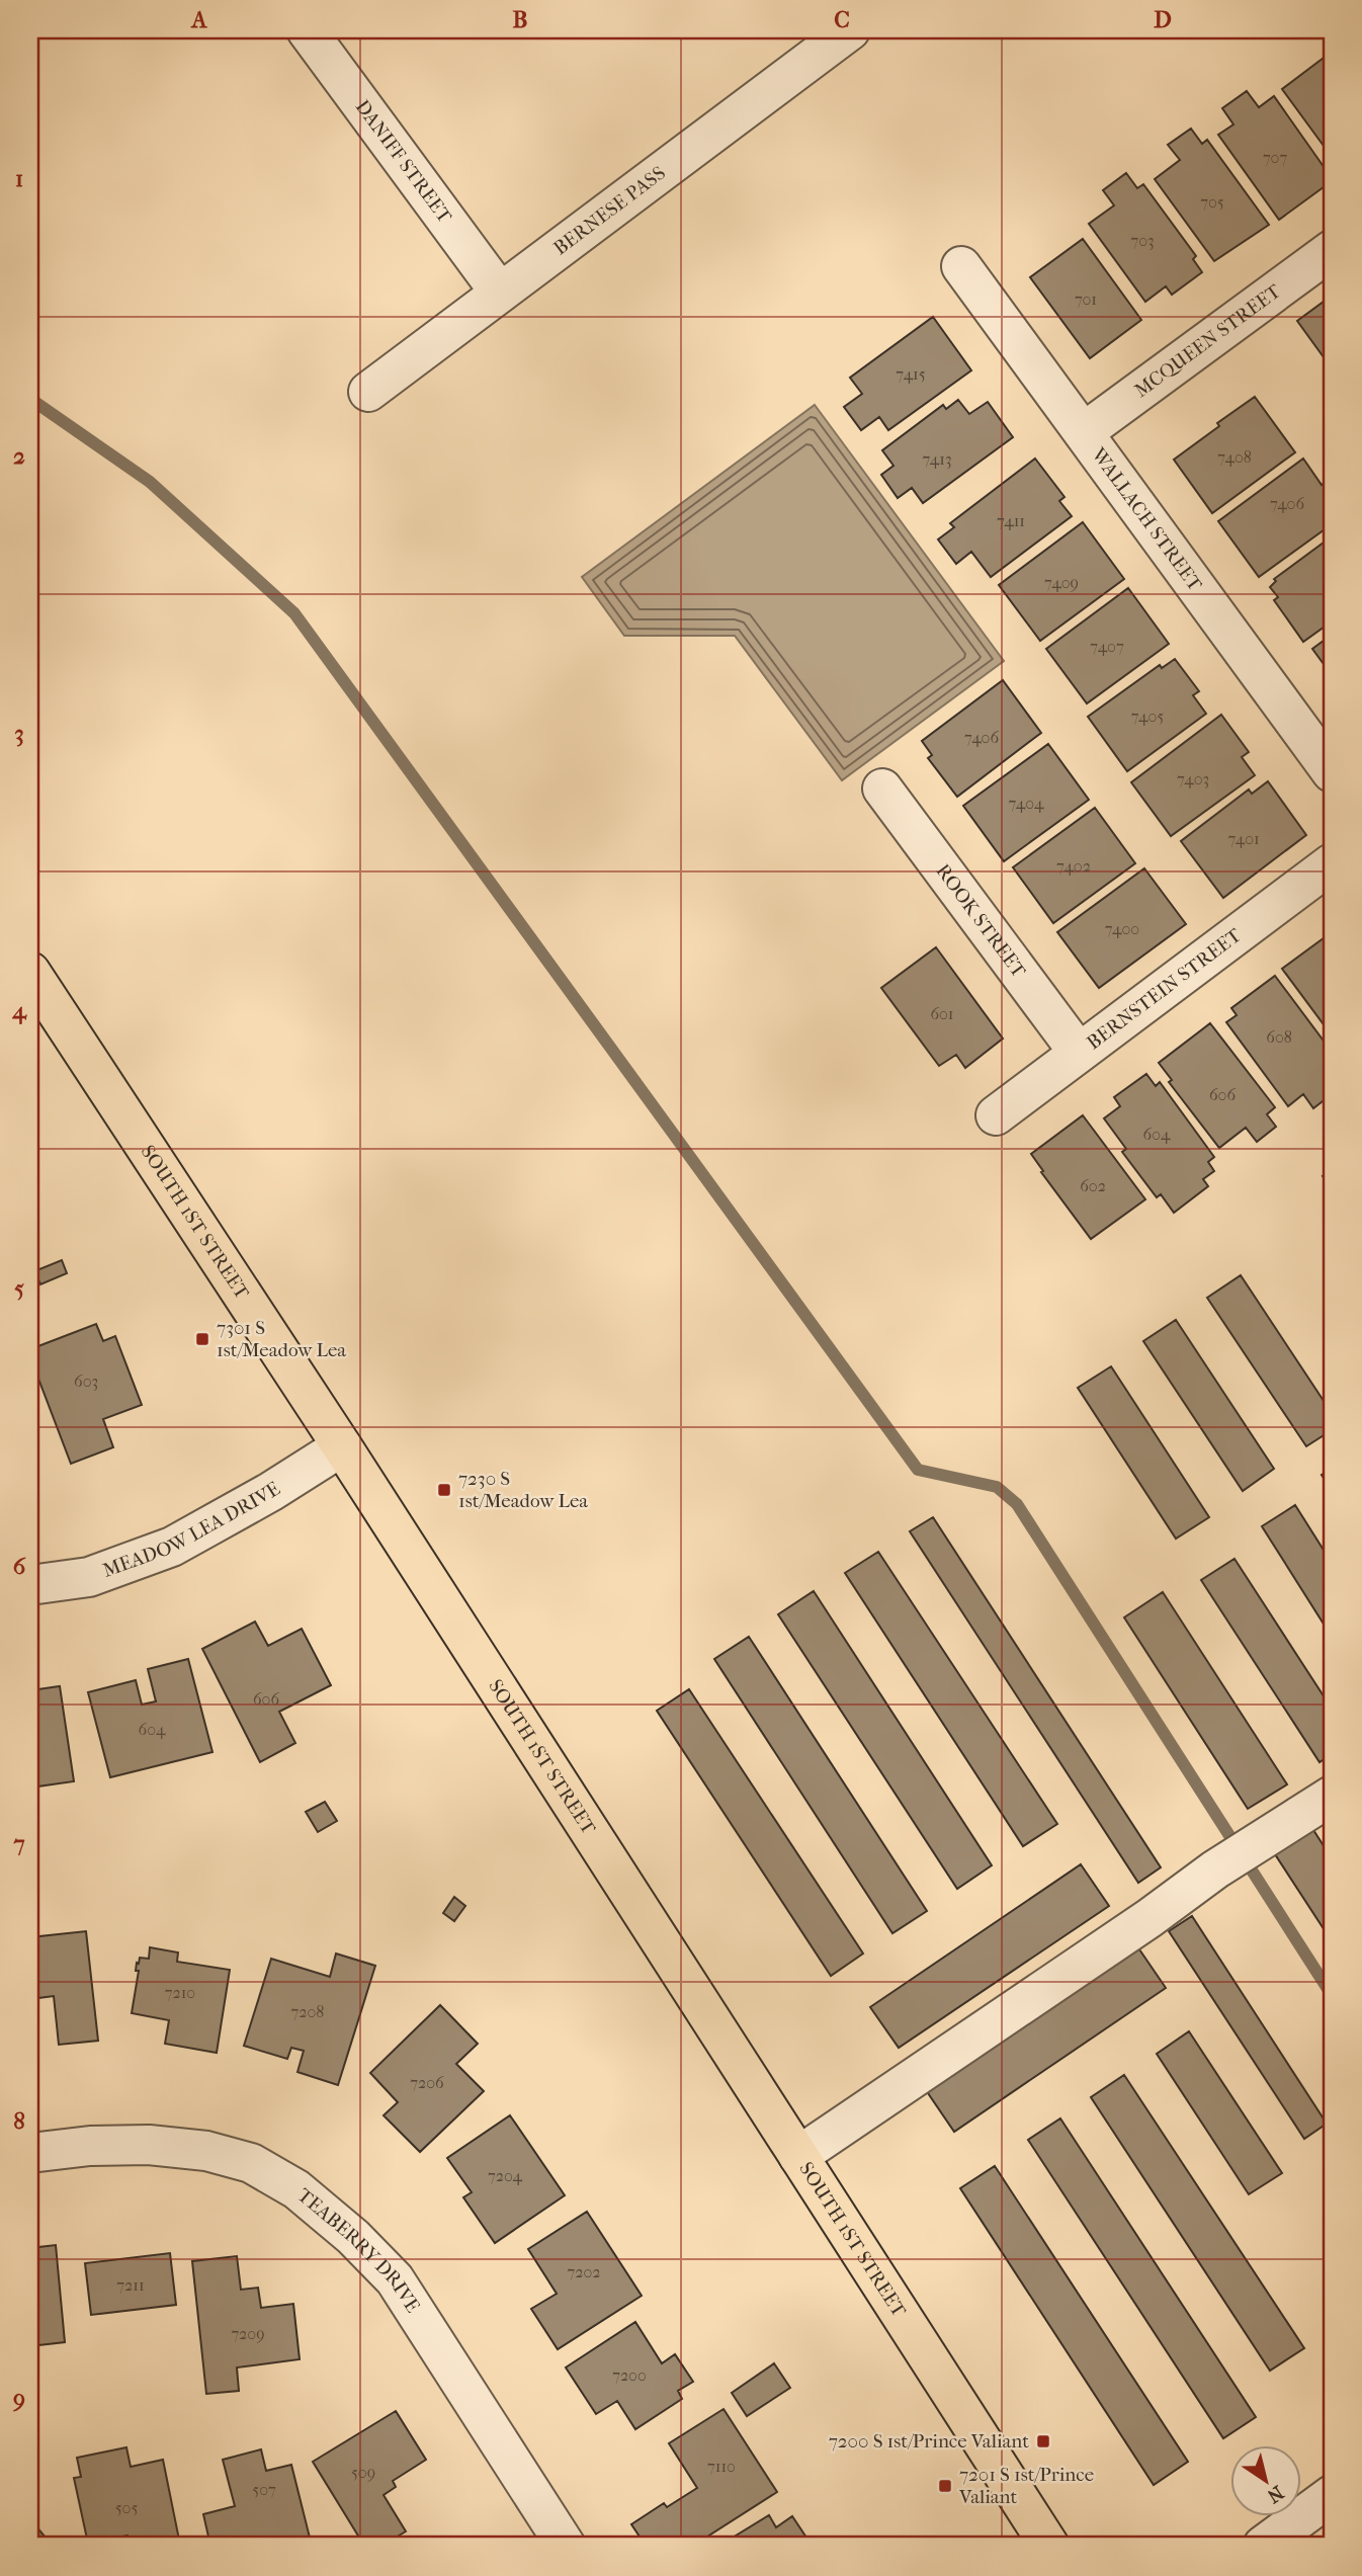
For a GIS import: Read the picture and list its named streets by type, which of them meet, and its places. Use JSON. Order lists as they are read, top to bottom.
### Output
{
  "streets": {
    "main road": ["SOUTH 1ST STREET"],
    "street": [
      "DANIFF STREET",
      "BERNESE PASS",
      "MCQUEEN STREET",
      "WALLACH STREET",
      "ROOK STREET",
      "BERNSTEIN STREET",
      "MEADOW LEA DRIVE",
      "TEABERRY DRIVE"
    ]
  },
  "crossings": [
    ["DANIFF STREET", "BERNESE PASS"],
    ["MCQUEEN STREET", "WALLACH STREET"],
    ["ROOK STREET", "BERNSTEIN STREET"],
    ["SOUTH 1ST STREET", "MEADOW LEA DRIVE"]
  ],
  "places": {
    "transit": [
      "7301 S 1st/Meadow Lea",
      "7230 S 1st/Meadow Lea",
      "7200 S 1st/Prince Valiant",
      "7201 S 1st/Prince Valiant"
    ]
  },
  "house_numbers": [
    "707",
    "705",
    "703",
    "701",
    "7415",
    "7408",
    "7413",
    "7406",
    "7411",
    "7409",
    "7407",
    "7405",
    "7406",
    "7403",
    "7404",
    "7401",
    "7402",
    "7400",
    "601",
    "608",
    "606",
    "604",
    "602",
    "603",
    "606",
    "604",
    "7210",
    "7208",
    "7206",
    "7204",
    "7202",
    "7211",
    "7209",
    "7200",
    "7110",
    "509",
    "507",
    "505"
  ],
  "north": "bottom right",
  "grid": {
    "columns": [
      "A",
      "B",
      "C",
      "D"
    ],
    "rows": [
      "1",
      "2",
      "3",
      "4",
      "5",
      "6",
      "7",
      "8",
      "9"
    ]
  }
}
